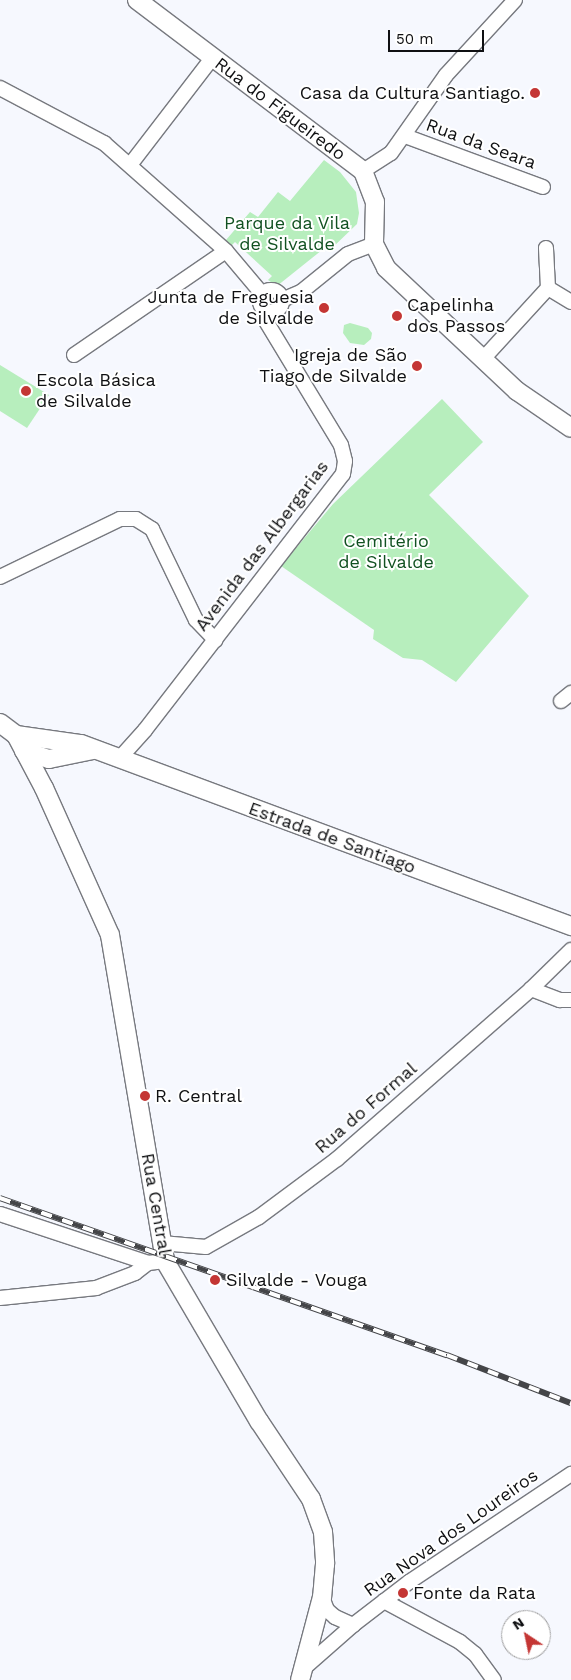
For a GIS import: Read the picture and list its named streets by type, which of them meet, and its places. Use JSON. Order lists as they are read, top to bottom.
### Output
{
  "streets": {
    "main road": ["Rua do Figueiredo", "Estrada de Santiago", "Rua Central"],
    "street": [
      "Rua da Seara",
      "Avenida das Albergarias",
      "Rua do Formal",
      "Rua Nova dos Loureiros"
    ]
  },
  "crossings": [
    ["Rua do Figueiredo", "Rua da Seara"],
    ["Avenida das Albergarias", "Estrada de Santiago"],
    ["Estrada de Santiago", "Rua Central"],
    ["Rua do Formal", "Rua Central"],
    ["Rua Central", "Rua Nova dos Loureiros"]
  ],
  "parks": ["Parque da Vila de Silvalde", "Cemitério de Silvalde"],
  "places": [
    "Casa da Cultura Santiago.",
    "Junta de Freguesia de Silvalde",
    "Capelinha dos Passos",
    "Igreja de São Tiago de Silvalde",
    "Escola Básica de Silvalde",
    "R. Central",
    "Silvalde - Vouga",
    "Fonte da Rata"
  ],
  "scale_bar": "50 m",
  "north": "top left"
}
